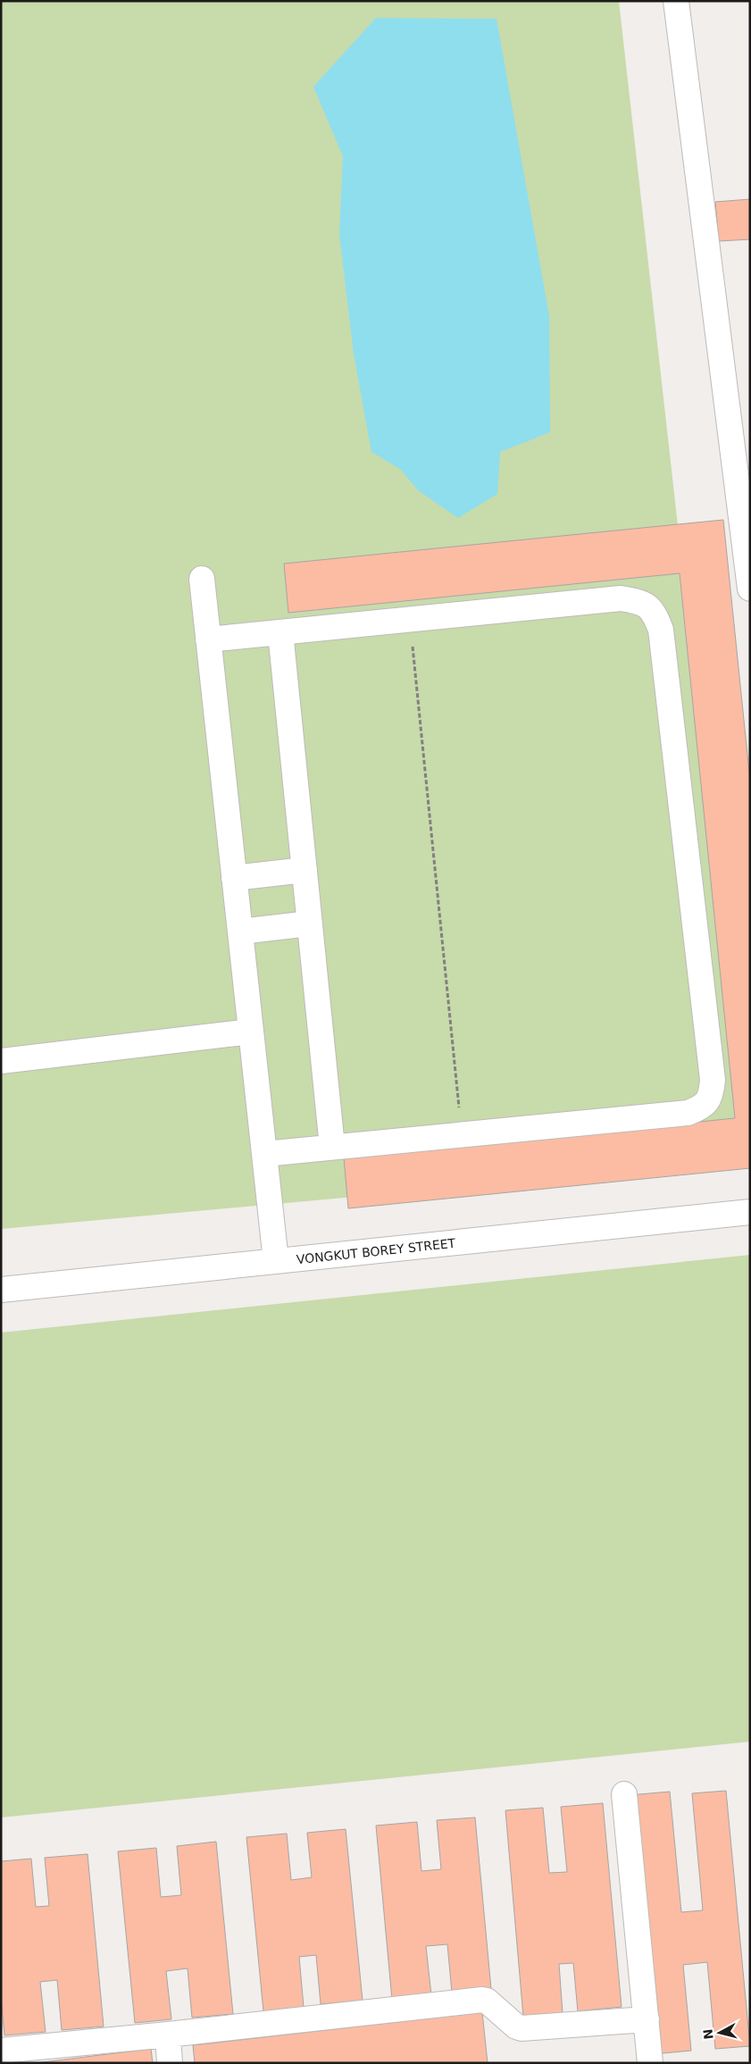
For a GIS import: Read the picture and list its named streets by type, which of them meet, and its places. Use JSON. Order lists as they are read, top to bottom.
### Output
{
  "streets": {
    "street": ["VONGKUT BOREY STREET"]
  },
  "north": "left"
}
